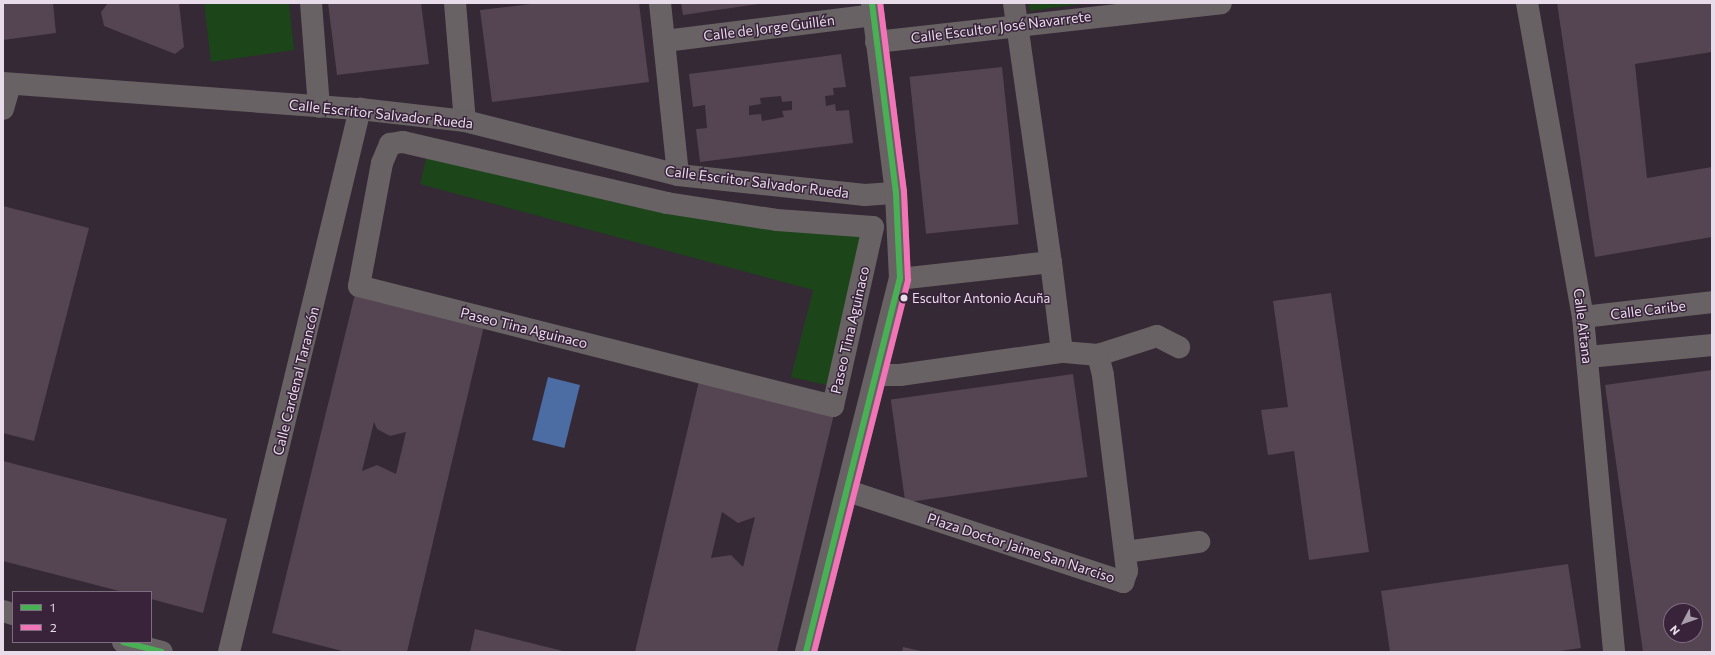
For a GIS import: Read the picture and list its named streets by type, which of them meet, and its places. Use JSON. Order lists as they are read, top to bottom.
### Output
{
  "streets": {
    "street": [
      "Calle Escultor José Navarrete",
      "Calle de Jorge Guillén",
      "Calle Escritor Salvador Rueda",
      "Calle Caribe",
      "Calle Aitana",
      "Paseo Tina Aguinaco",
      "Calle Cardenal Tarancón",
      "Plaza Doctor Jaime San Narciso"
    ]
  },
  "crossings": [
    ["Calle Escritor Salvador Rueda", "Calle Cardenal Tarancón"],
    ["Calle Caribe", "Calle Aitana"]
  ],
  "places": ["Escultor Antonio Acuña"],
  "lines": ["transit line 1", "transit line 2"],
  "legend": ["1", "2"],
  "north": "bottom left"
}
